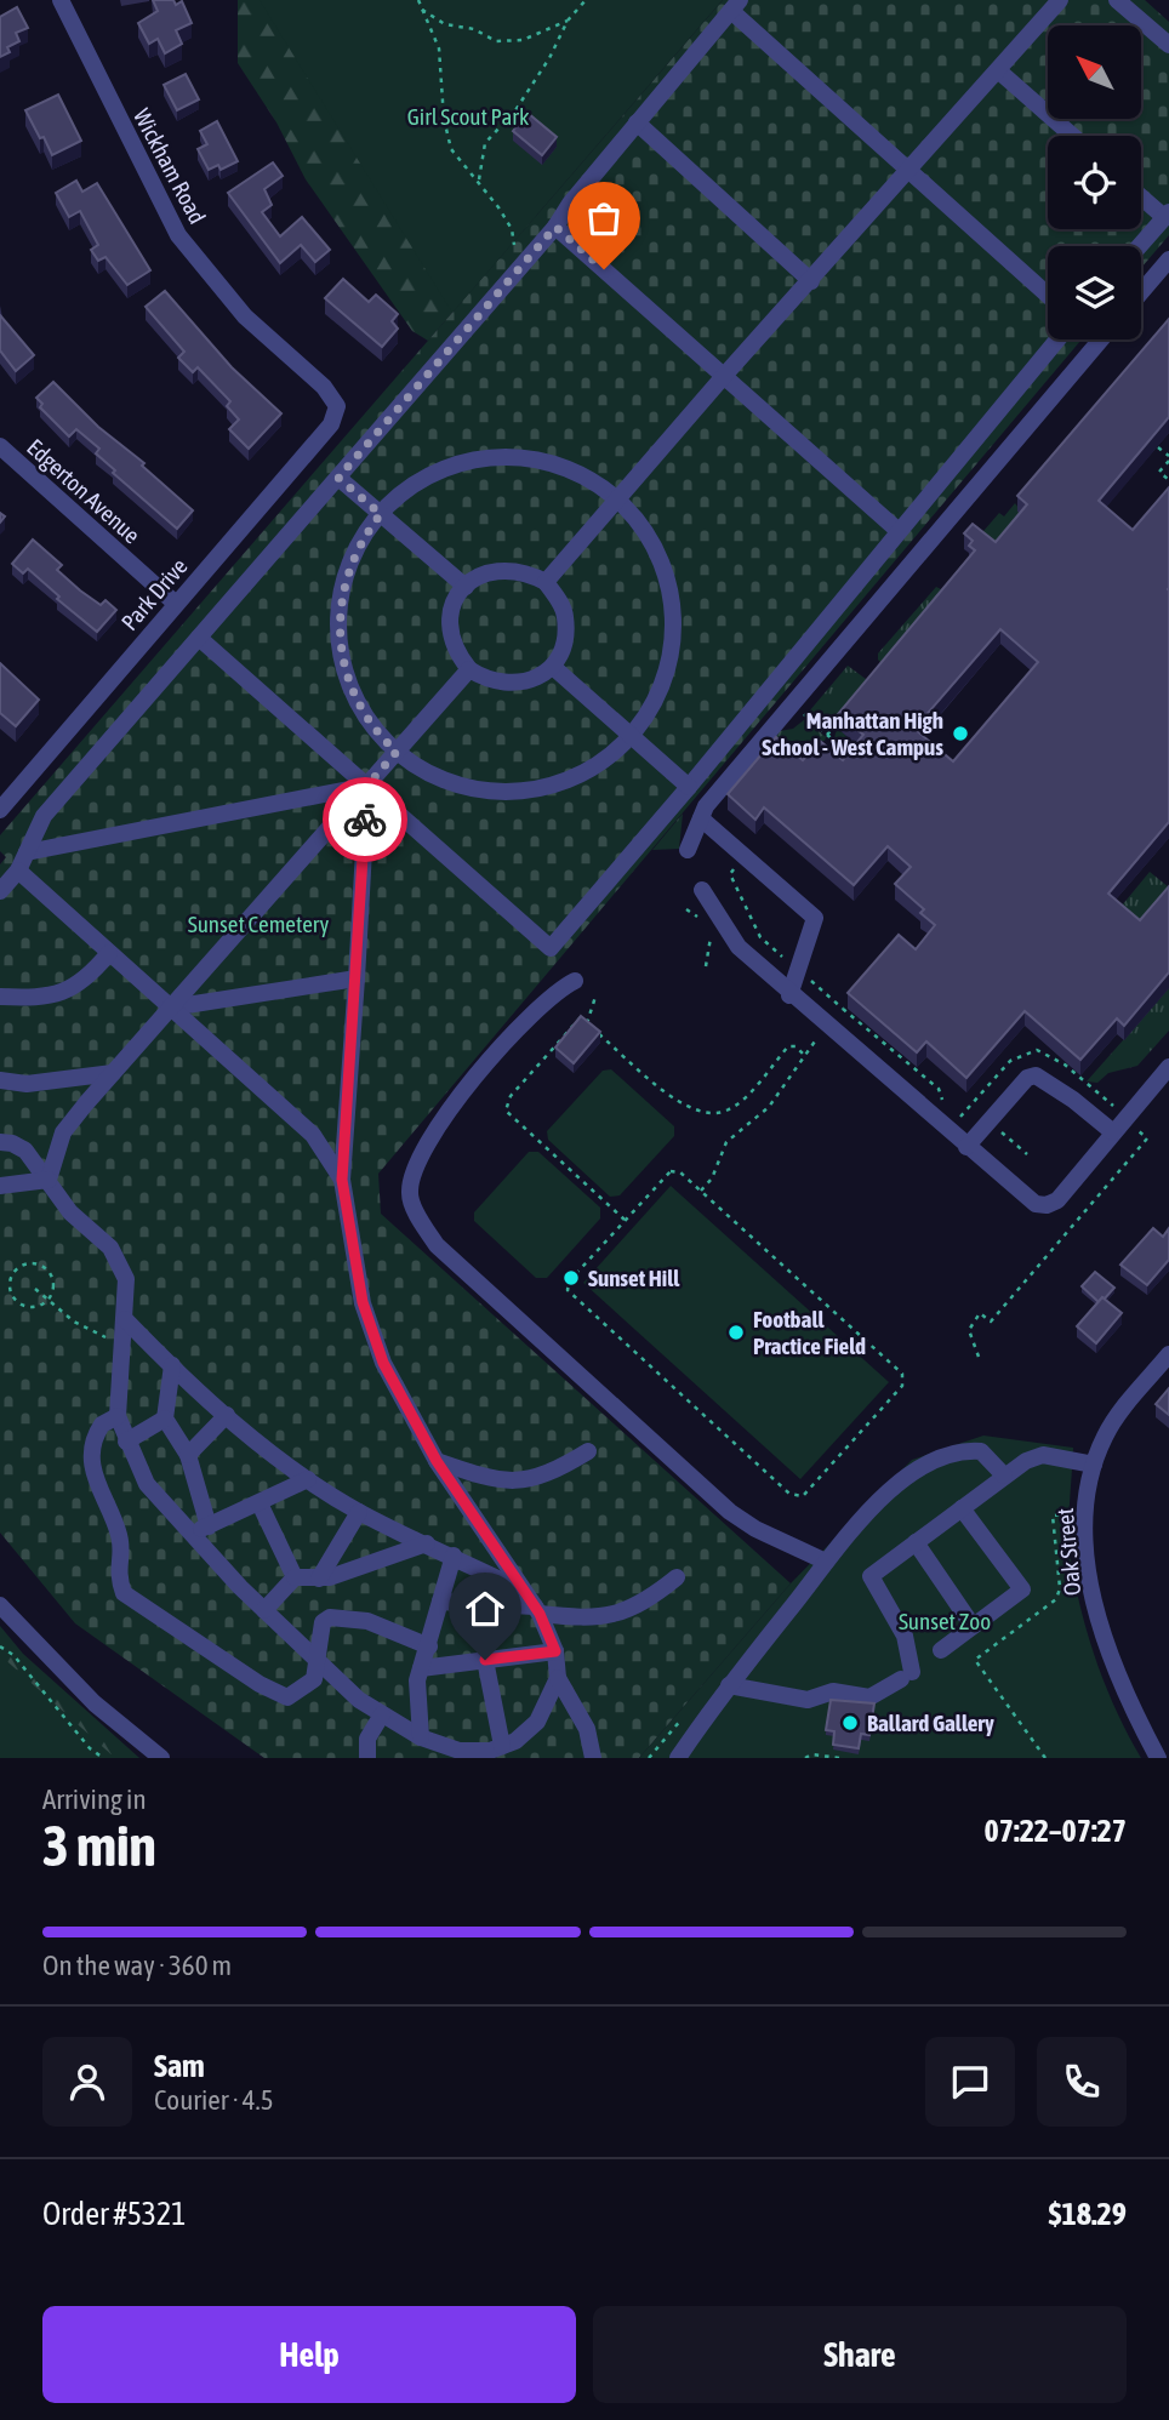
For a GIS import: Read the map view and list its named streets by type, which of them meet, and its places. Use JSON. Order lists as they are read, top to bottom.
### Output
{
  "streets": {
    "street": [
      "Wickham Road",
      "Edgerton Avenue",
      "Park Drive",
      "Oak Street"
    ]
  },
  "crossings": [
    ["Wickham Road", "Park Drive"],
    ["Edgerton Avenue", "Park Drive"]
  ],
  "parks": ["Girl Scout Park", "Sunset Cemetery", "Sunset Zoo"],
  "places": [
    "Manhattan High School - West Campus",
    "Sunset Hill",
    "Football Practice Field",
    "Ballard Gallery"
  ],
  "north": "top left",
  "page": {
    "heading": ["3 min", "Arriving in", "07:22–07:27"],
    "panel": [
      "Sam",
      "Courier · 4.5",
      "Order #5321",
      "$18.29"
    ],
    "bar": "On the way · 360 m",
    "buttons": ["Help", "Share"]
  }
}
